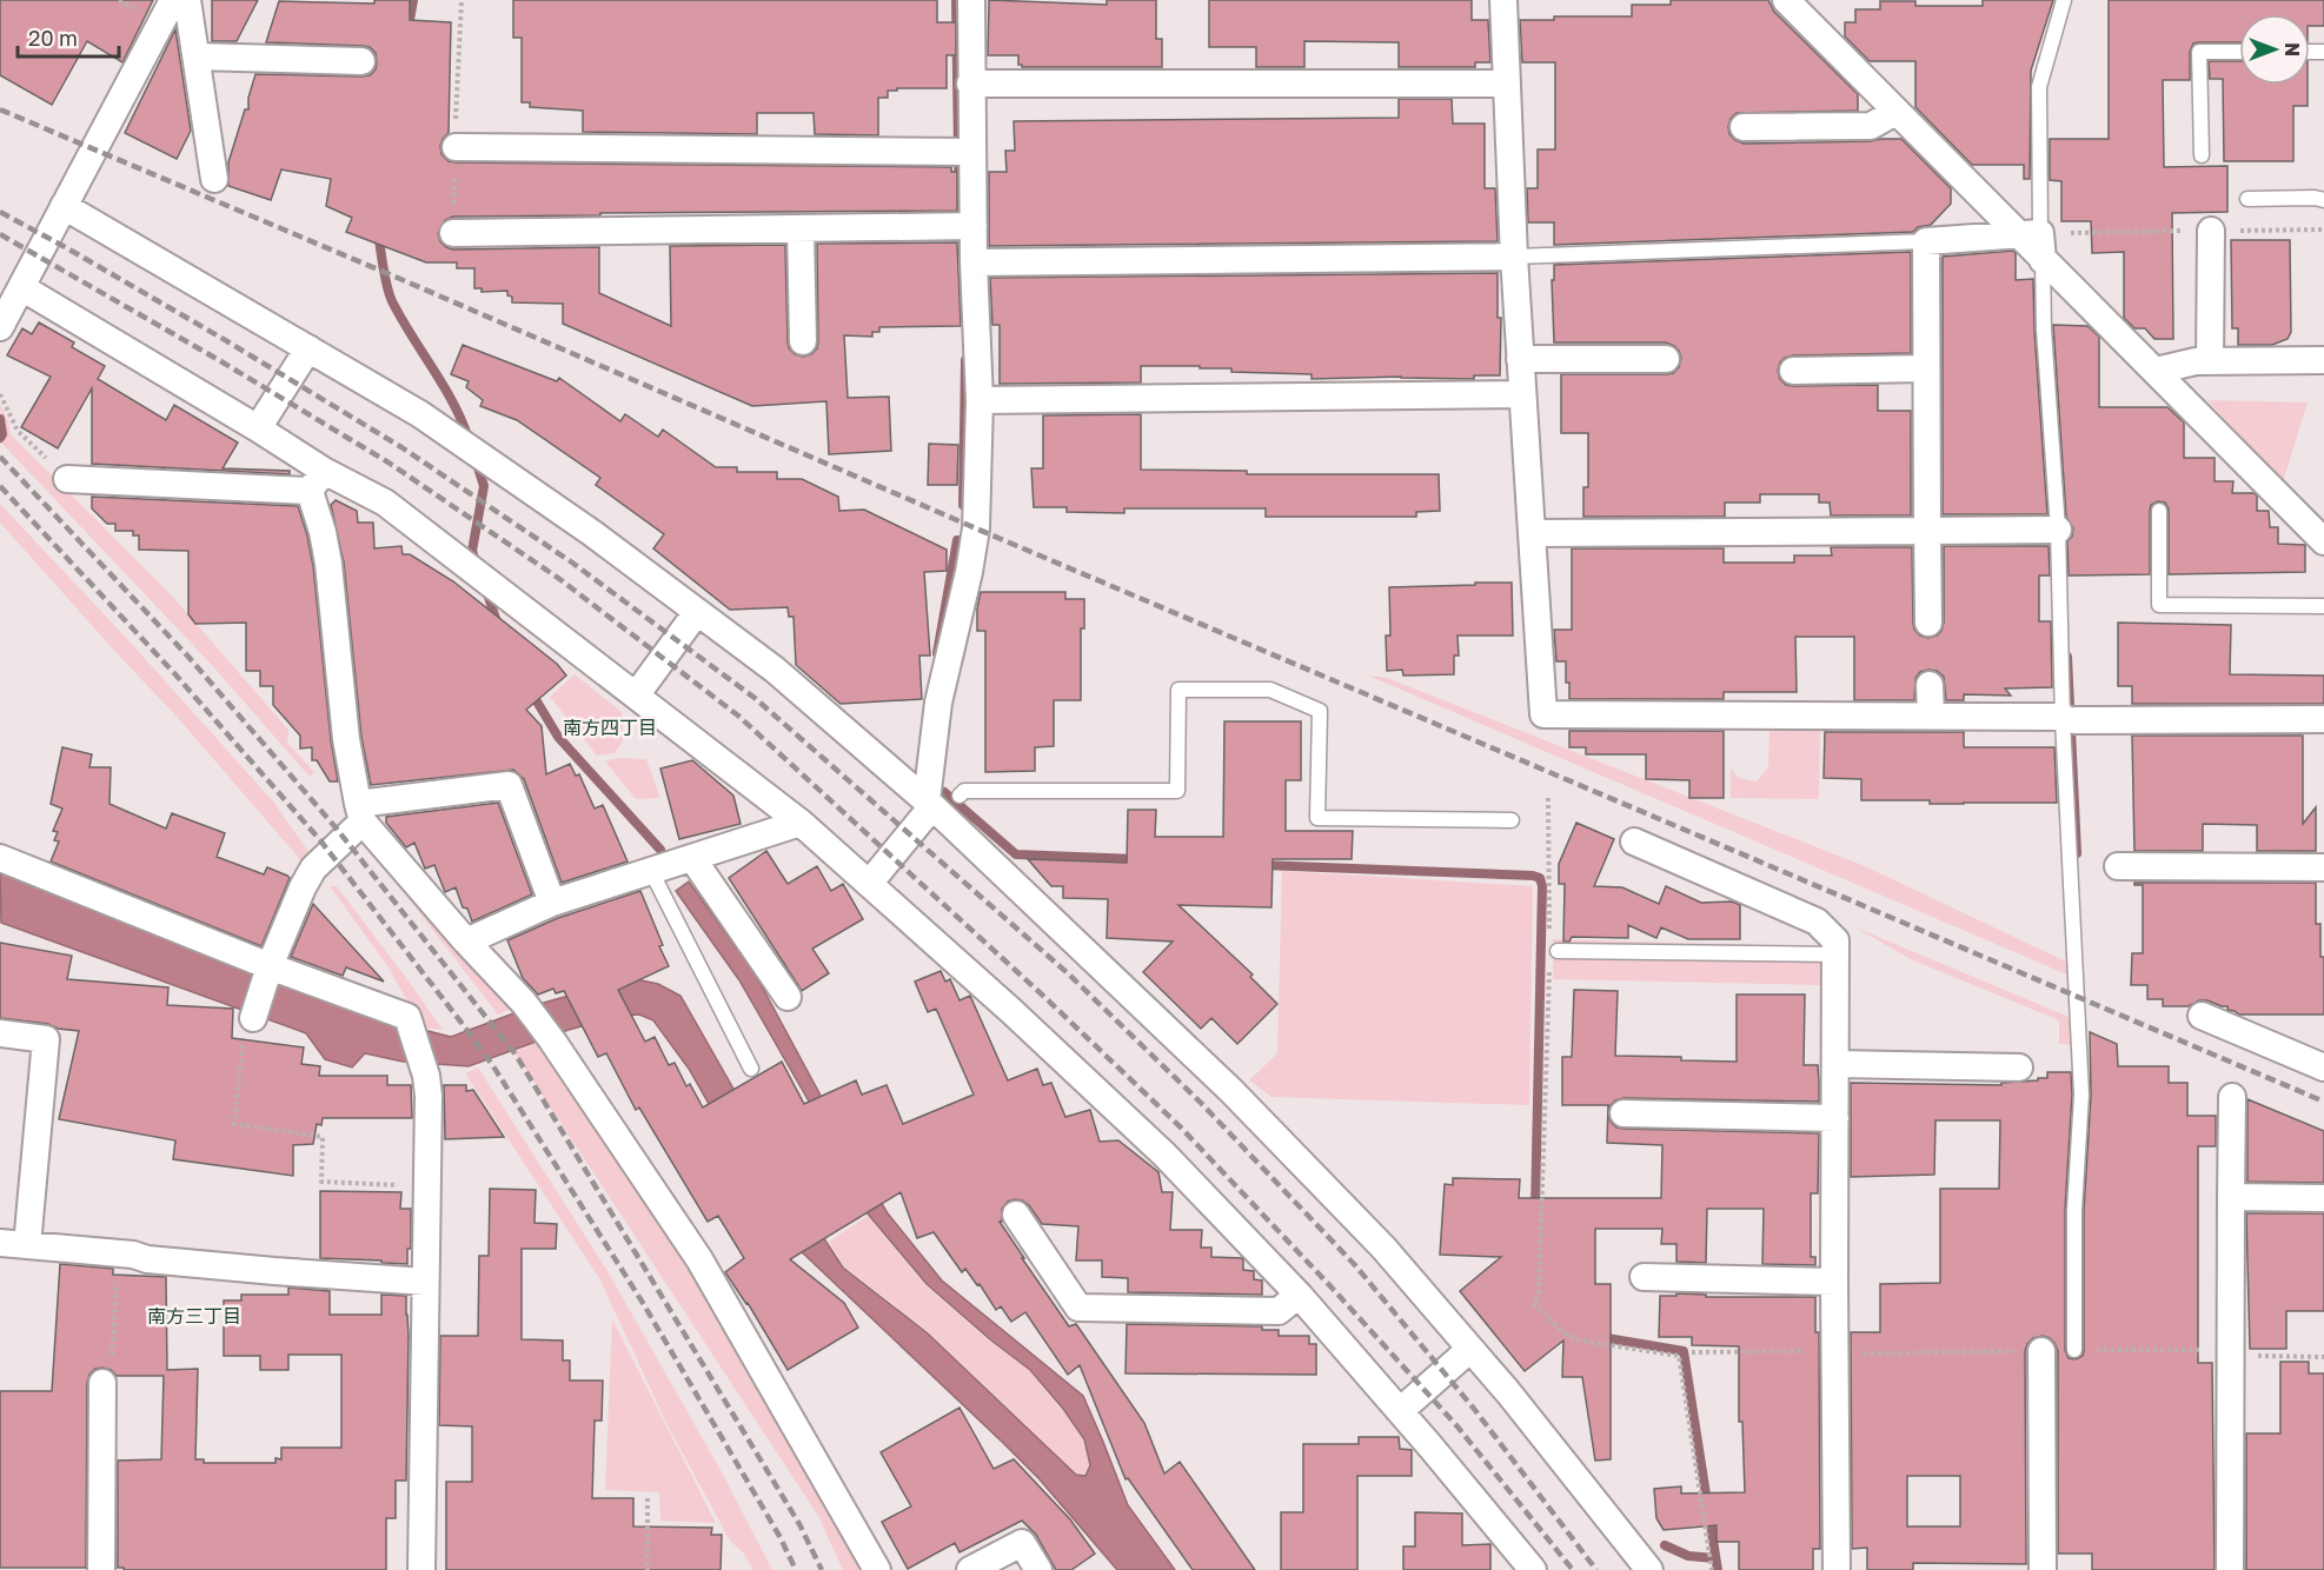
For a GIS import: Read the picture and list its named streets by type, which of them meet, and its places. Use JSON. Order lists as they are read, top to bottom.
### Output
{
  "districts": ["南方四丁目", "南方三丁目"],
  "scale_bar": "20 m",
  "north": "right"
}
